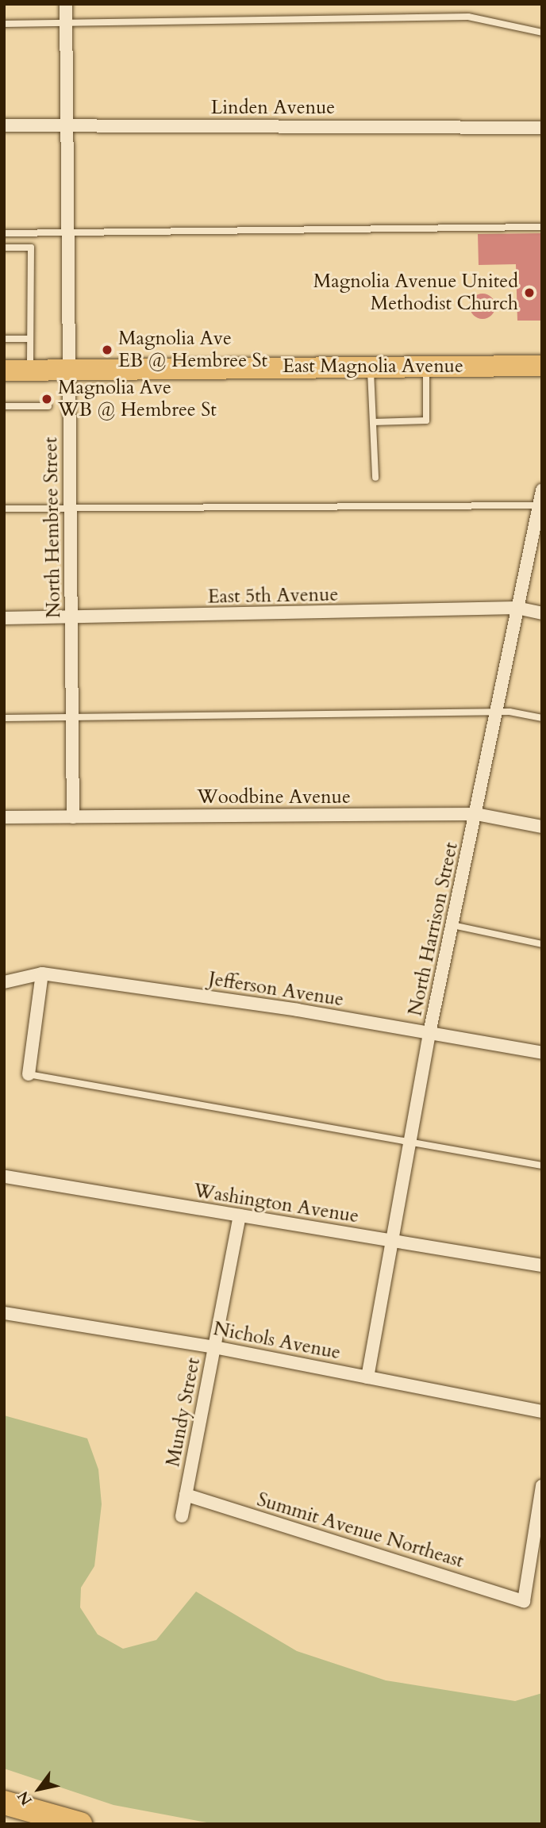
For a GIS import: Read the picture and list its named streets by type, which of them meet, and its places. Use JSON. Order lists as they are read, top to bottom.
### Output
{
  "streets": {
    "main road": ["East Magnolia Avenue"],
    "street": [
      "Linden Avenue",
      "North Hembree Street",
      "East 5th Avenue",
      "Woodbine Avenue",
      "North Harrison Street",
      "Jefferson Avenue",
      "Washington Avenue",
      "Nichols Avenue",
      "Mundy Street",
      "Summit Avenue Northeast"
    ]
  },
  "crossings": [
    ["Linden Avenue", "North Hembree Street"],
    ["East Magnolia Avenue", "North Hembree Street"],
    ["North Hembree Street", "East 5th Avenue"],
    ["North Hembree Street", "Woodbine Avenue"],
    ["East 5th Avenue", "North Harrison Street"],
    ["Woodbine Avenue", "North Harrison Street"],
    ["North Harrison Street", "Jefferson Avenue"],
    ["North Harrison Street", "Washington Avenue"],
    ["North Harrison Street", "Nichols Avenue"],
    ["Washington Avenue", "Mundy Street"],
    ["Nichols Avenue", "Mundy Street"],
    ["Mundy Street", "Summit Avenue Northeast"]
  ],
  "places": ["Magnolia Avenue United Methodist Church", "Magnolia Ave EB @ Hembree St", "Magnolia Ave WB @ Hembree St"],
  "north": "bottom left"
}
